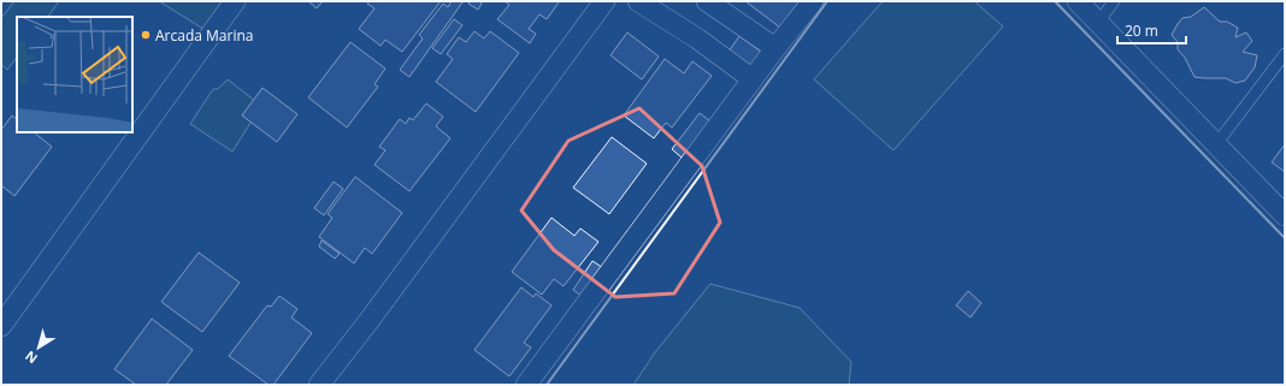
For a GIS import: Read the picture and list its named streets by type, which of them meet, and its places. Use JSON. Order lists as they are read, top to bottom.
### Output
{
  "places": ["Arcada Marina"],
  "scale_bar": "20 m",
  "north": "bottom left"
}
